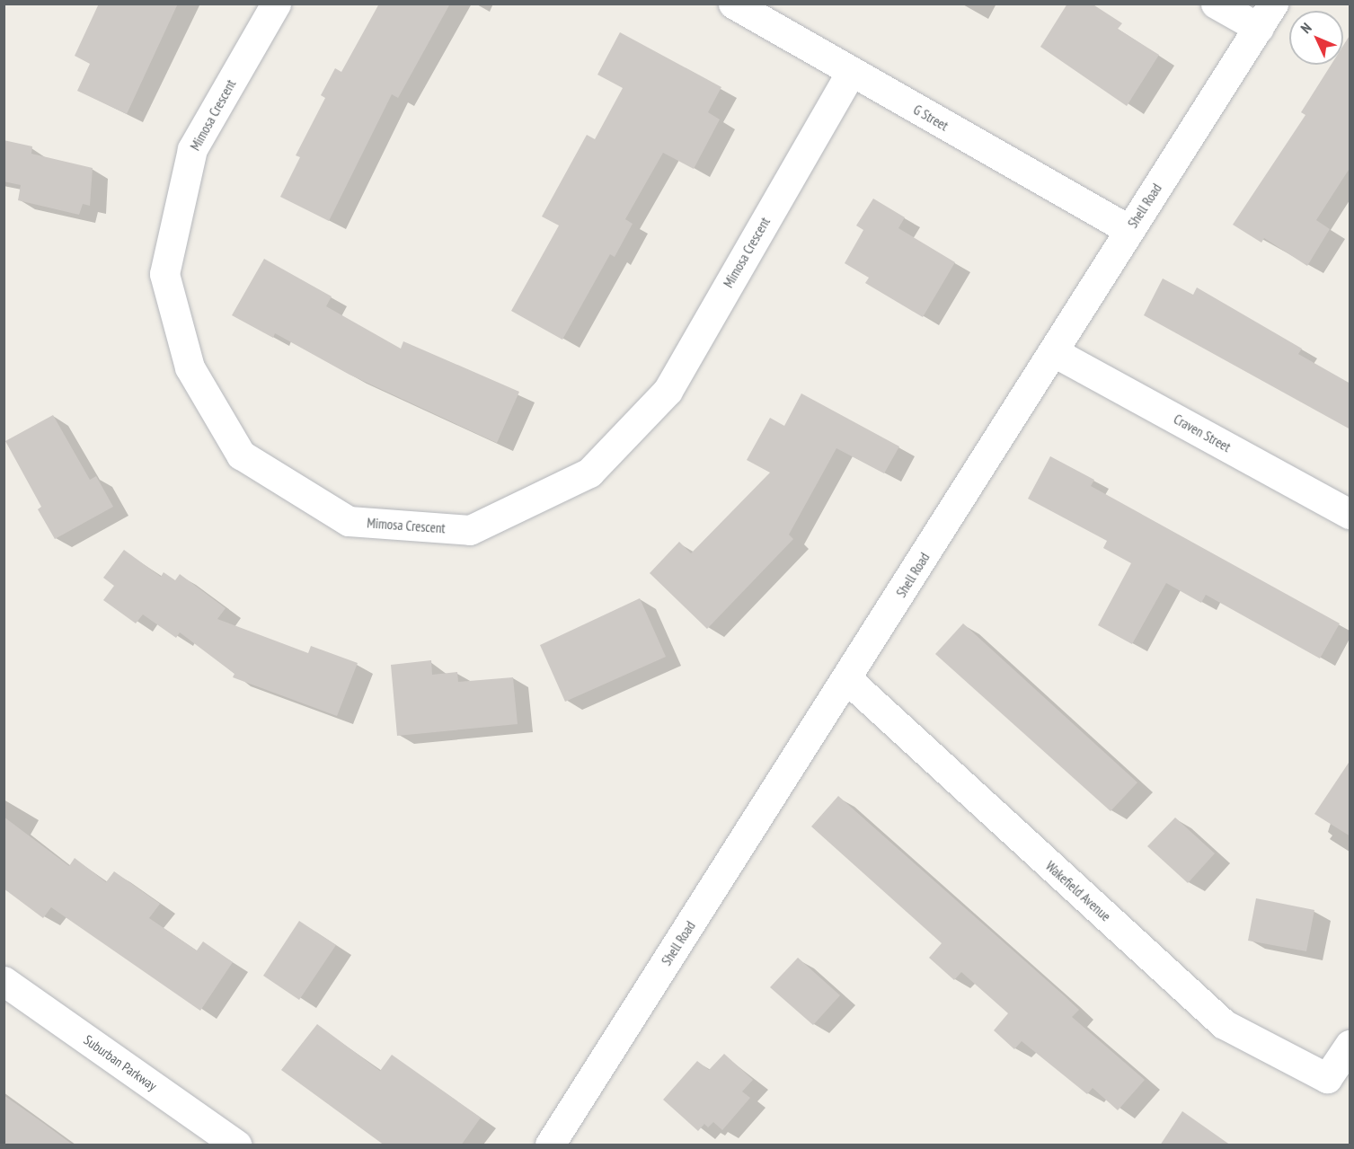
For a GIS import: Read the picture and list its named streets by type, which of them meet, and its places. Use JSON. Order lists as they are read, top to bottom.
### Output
{
  "streets": {
    "street": [
      "Mimosa Crescent",
      "G Street",
      "Shell Road",
      "Craven Street",
      "Wakefield Avenue",
      "Suburban Parkway"
    ]
  },
  "crossings": [
    ["Mimosa Crescent", "G Street"],
    ["G Street", "Shell Road"],
    ["Shell Road", "Craven Street"],
    ["Shell Road", "Wakefield Avenue"]
  ],
  "north": "top left"
}
